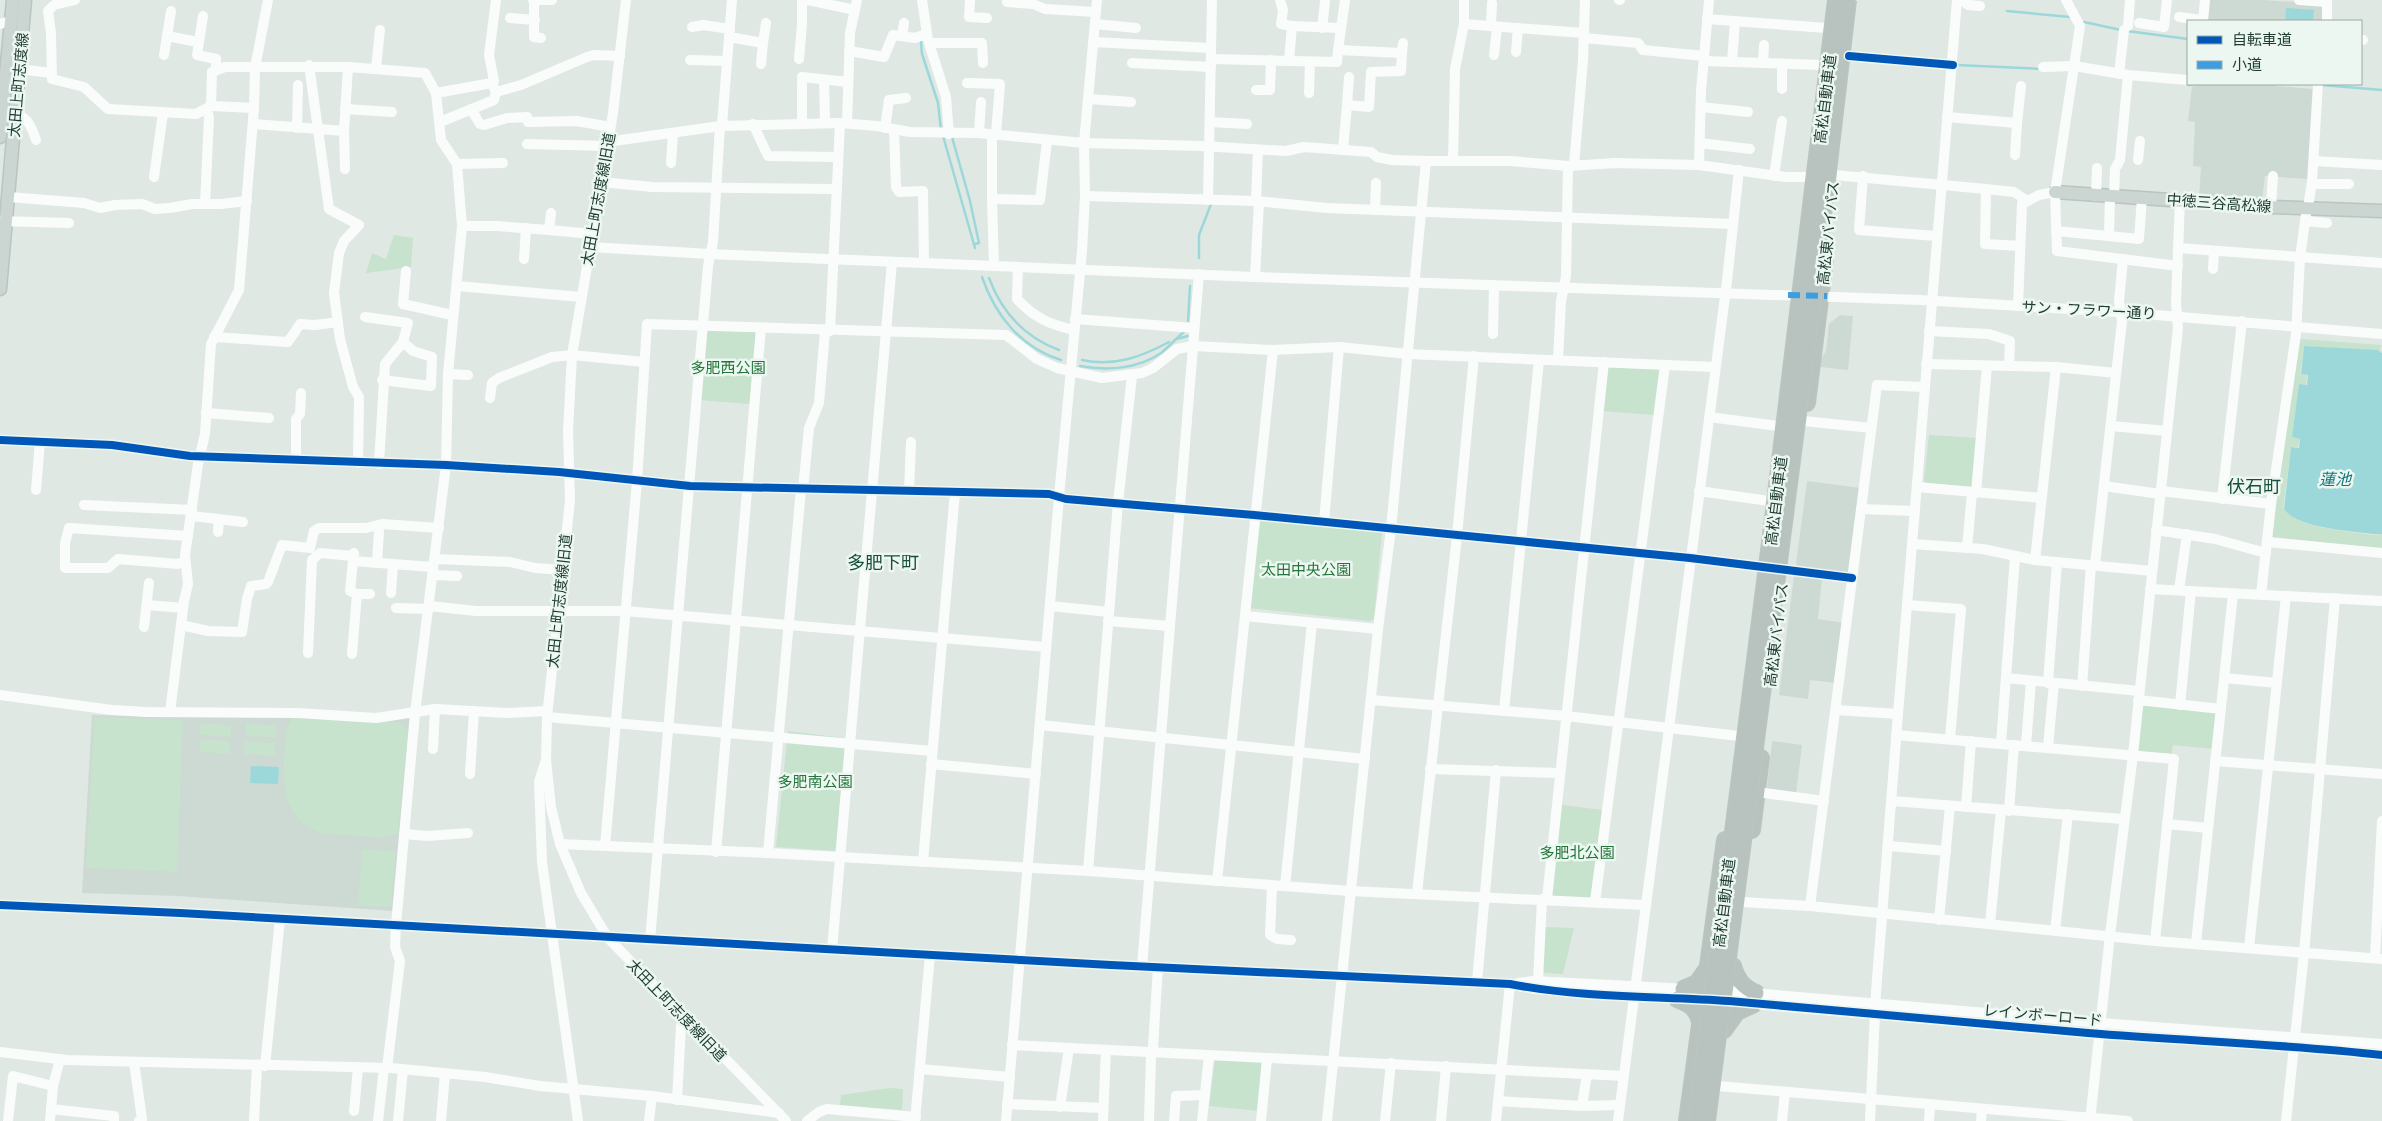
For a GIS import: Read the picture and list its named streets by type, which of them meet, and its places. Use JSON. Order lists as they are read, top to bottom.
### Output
{
  "streets": {
    "highway": ["高松自動車道", "高松東バイパス"],
    "main road": ["太田上町志度線", "中徳三谷高松線"],
    "street": ["太田上町志度線旧道", "サン・フラワー通り", "レインボーロード"]
  },
  "crossings": [
    ["太田上町志度線旧道", "サン・フラワー通り"],
    ["高松東バイパス", "サン・フラワー通り"],
    ["高松東バイパス", "レインボーロード"]
  ],
  "districts": ["伏石町", "多肥下町"],
  "water": ["蓮池"],
  "parks": [
    "多肥西公園",
    "太田中央公園",
    "多肥南公園",
    "多肥北公園"
  ],
  "legend": ["自転車道", "小道"]
}
